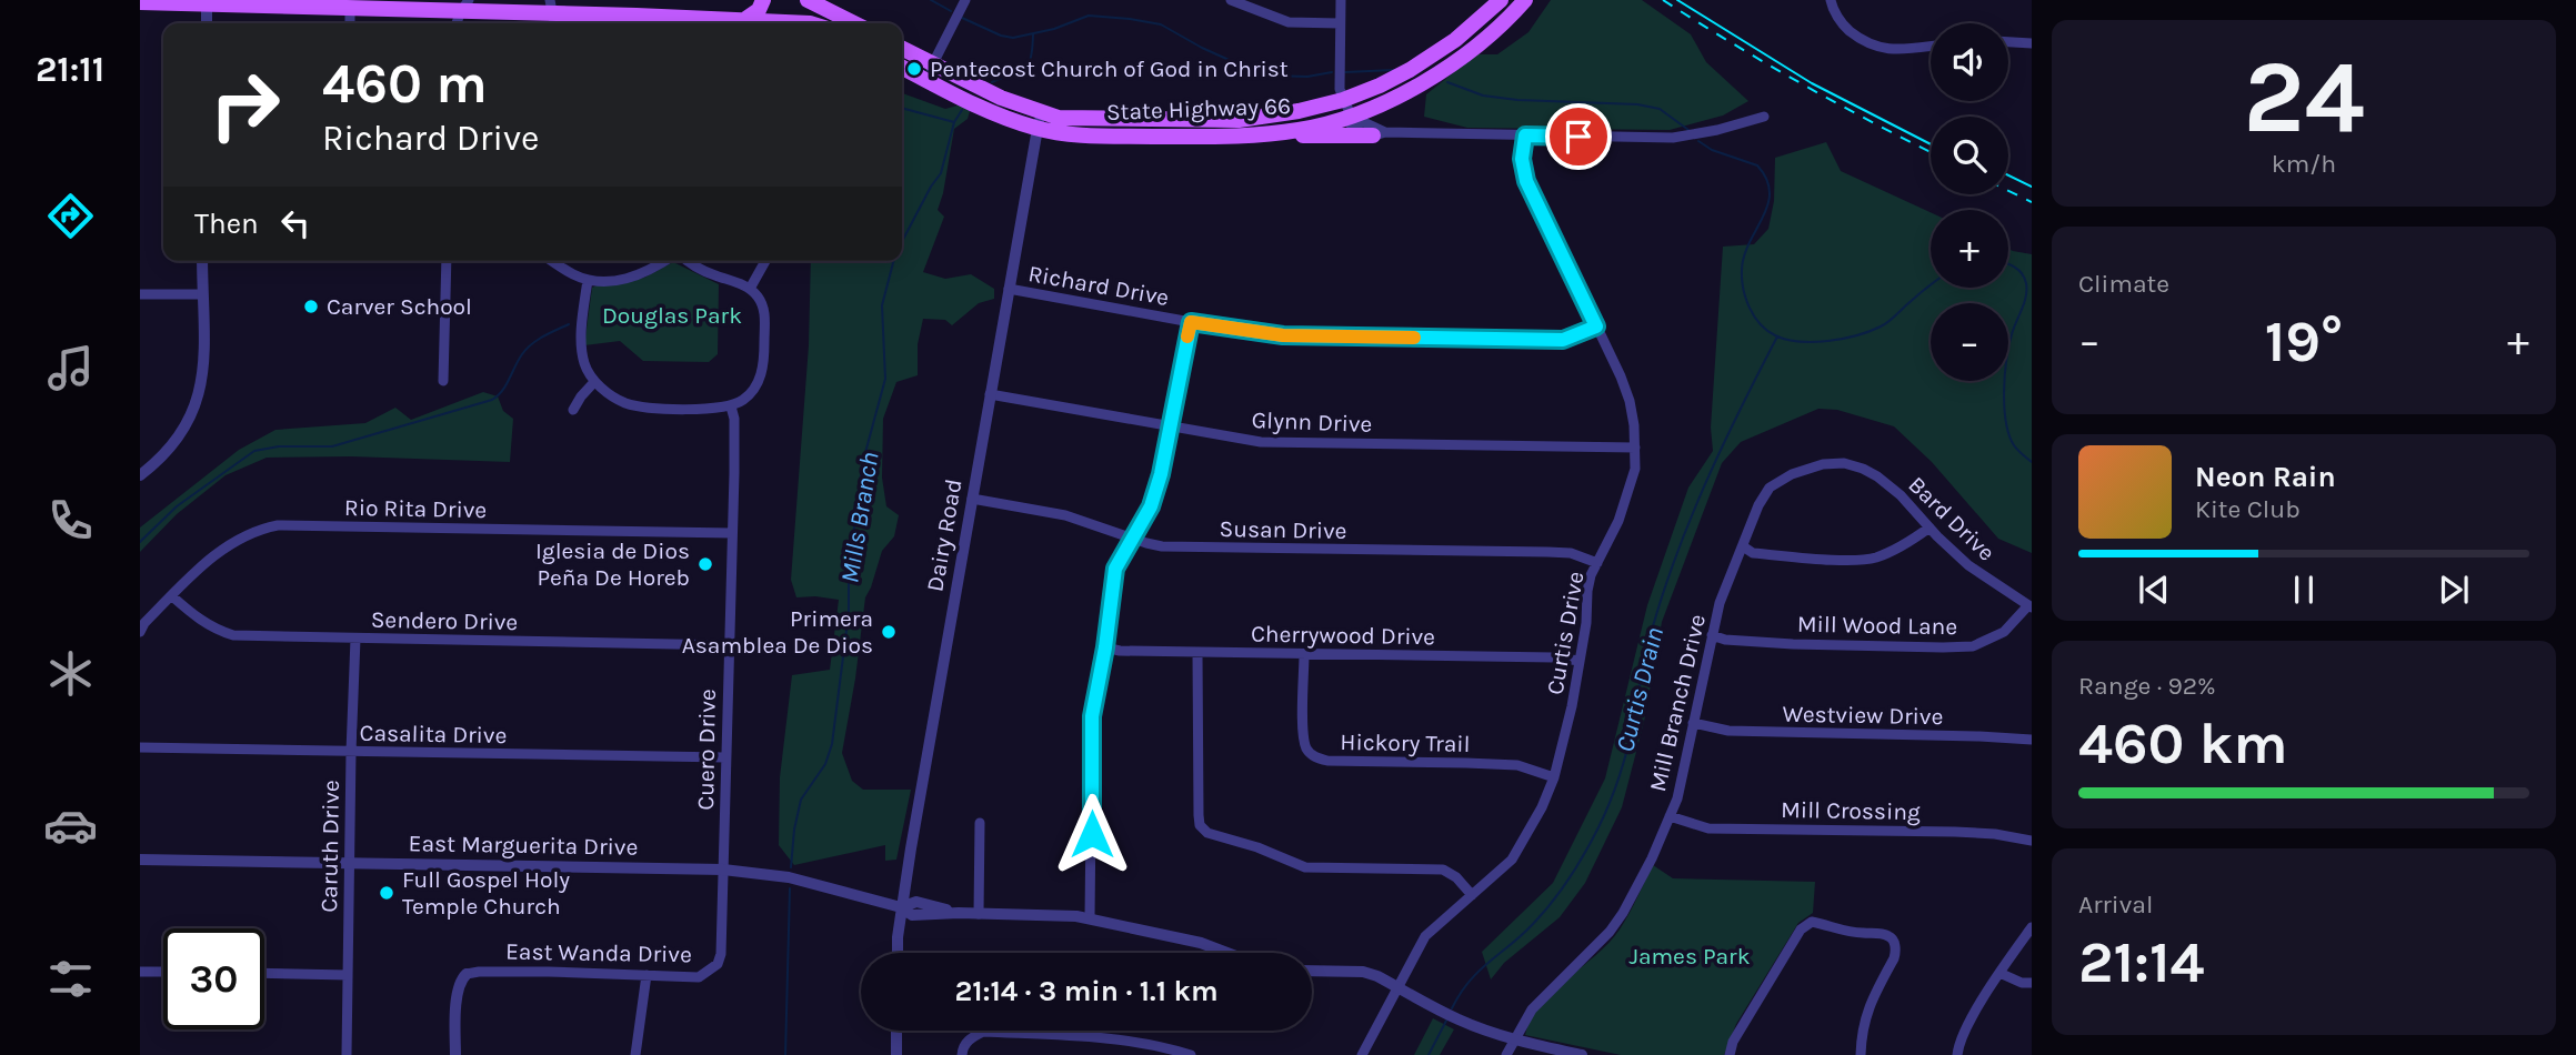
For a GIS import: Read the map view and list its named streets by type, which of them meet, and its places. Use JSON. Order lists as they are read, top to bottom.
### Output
{
  "streets": {
    "main road": ["State Highway 66"],
    "street": [
      "Richard Drive",
      "Glynn Drive",
      "Rio Rita Drive",
      "Bard Drive",
      "Susan Drive",
      "Dairy Road",
      "Sendero Drive",
      "Mill Wood Lane",
      "Curtis Drive",
      "Cherrywood Drive",
      "Mill Branch Drive",
      "Westview Drive",
      "Casalita Drive",
      "Hickory Trail",
      "Cuero Drive",
      "Mill Crossing",
      "East Marguerita Drive",
      "Caruth Drive",
      "East Wanda Drive"
    ]
  },
  "crossings": [
    ["State Highway 66", "Dairy Road"],
    ["Richard Drive", "Dairy Road"],
    ["Richard Drive", "Curtis Drive"],
    ["Glynn Drive", "Dairy Road"],
    ["Glynn Drive", "Curtis Drive"],
    ["Rio Rita Drive", "Sendero Drive"],
    ["Rio Rita Drive", "Cuero Drive"],
    ["Bard Drive", "Mill Wood Lane"],
    ["Bard Drive", "Mill Branch Drive"],
    ["Susan Drive", "Dairy Road"],
    ["Susan Drive", "Curtis Drive"],
    ["Dairy Road", "East Marguerita Drive"],
    ["Sendero Drive", "Cuero Drive"],
    ["Sendero Drive", "Caruth Drive"],
    ["Mill Wood Lane", "Mill Branch Drive"],
    ["Curtis Drive", "Cherrywood Drive"],
    ["Curtis Drive", "Hickory Trail"],
    ["Cherrywood Drive", "Hickory Trail"],
    ["Mill Branch Drive", "Westview Drive"],
    ["Mill Branch Drive", "Mill Crossing"],
    ["Casalita Drive", "Cuero Drive"],
    ["Casalita Drive", "Caruth Drive"],
    ["Cuero Drive", "East Marguerita Drive"],
    ["Cuero Drive", "East Wanda Drive"],
    ["East Marguerita Drive", "Caruth Drive"]
  ],
  "water": ["Mills Branch", "Curtis Drain"],
  "parks": ["Douglas Park", "James Park"],
  "places": [
    "Pentecost Church of God in Christ",
    "Carver School",
    "Iglesia de Dios Peña De Horeb",
    "Primera Asamblea De Dios",
    "Full Gospel Holy Temple Church"
  ],
  "page": {
    "tabs": "21:11",
    "tile": [
      ["24", "km/h"],
      "Climate",
      ["Range · 92%", "460 km"],
      ["Arrival", "21:14"]
    ],
    "map_buttons": ["+", "−"],
    "turn": ["460 m", "Richard Drive"],
    "then": "Then",
    "heat": ["−", "19°", "+"],
    "song": ["Neon Rain", "Kite Club"],
    "limit": "30",
    "trip": "21:14 · 3 min · 1.1 km"
  }
}
